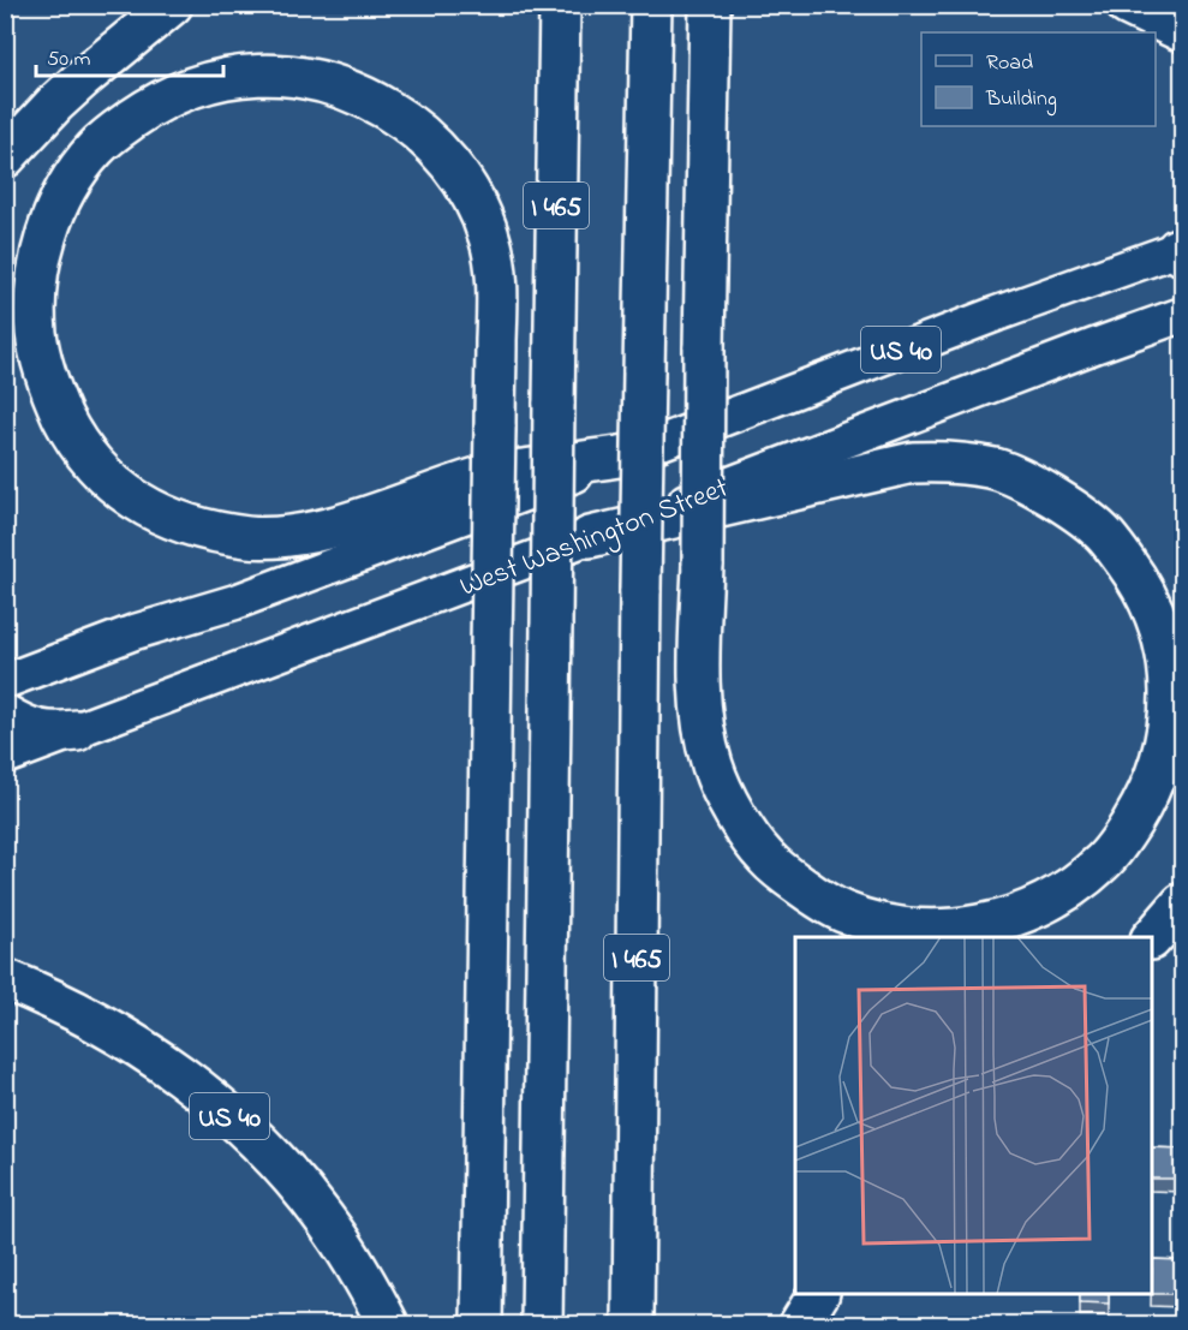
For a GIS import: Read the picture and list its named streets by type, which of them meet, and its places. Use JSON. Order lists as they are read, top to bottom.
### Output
{
  "streets": {
    "highway": ["I 465", "US 40"],
    "main road": ["West Washington Street"]
  },
  "legend": ["Road", "Building"],
  "scale_bar": "50 m"
}
